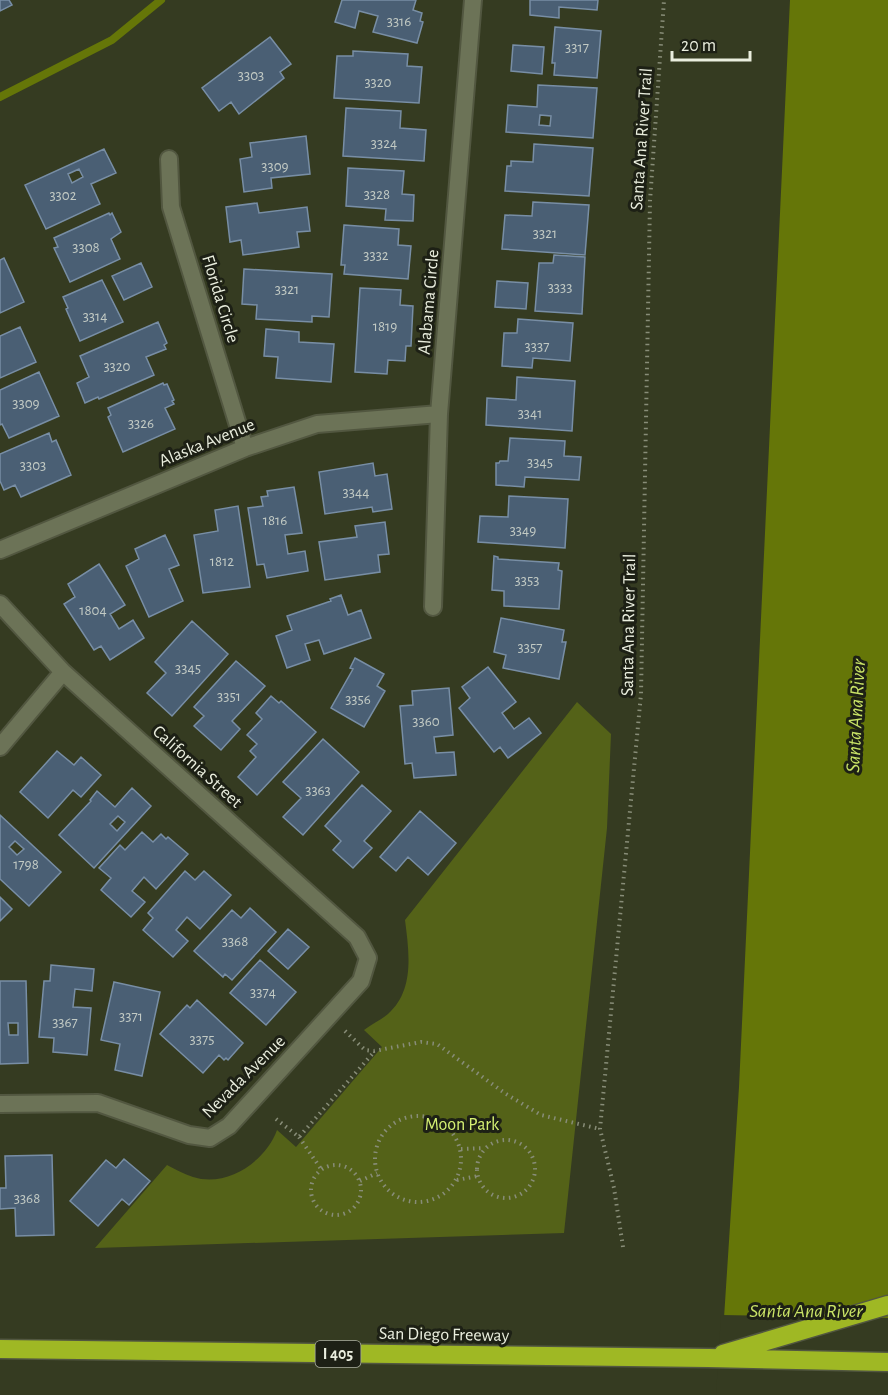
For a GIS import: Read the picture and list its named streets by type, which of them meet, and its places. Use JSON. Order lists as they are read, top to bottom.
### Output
{
  "streets": {
    "highway": ["San Diego Freeway", "I 405"],
    "street": [
      "Florida Circle",
      "Alabama Circle",
      "Alaska Avenue",
      "California Street",
      "Nevada Avenue"
    ],
    "path": ["Santa Ana River Trail"]
  },
  "crossings": [
    ["Florida Circle", "Alaska Avenue"],
    ["Alabama Circle", "Alaska Avenue"],
    ["California Street", "Nevada Avenue"]
  ],
  "water": ["Santa Ana River"],
  "parks": ["Moon Park"],
  "house_numbers": [
    "3316",
    "3317",
    "3303",
    "3320",
    "3324",
    "3309",
    "3328",
    "3302",
    "3321",
    "3308",
    "3332",
    "3333",
    "3321",
    "3314",
    "1819",
    "3337",
    "3320",
    "3309",
    "3341",
    "3326",
    "3345",
    "3303",
    "3344",
    "1816",
    "3349",
    "1812",
    "3353",
    "1804",
    "3357",
    "3345",
    "3351",
    "3356",
    "3360",
    "3363",
    "1798",
    "3368",
    "3374",
    "3371",
    "3367",
    "3375",
    "3368"
  ],
  "scale_bar": "20 m"
}
